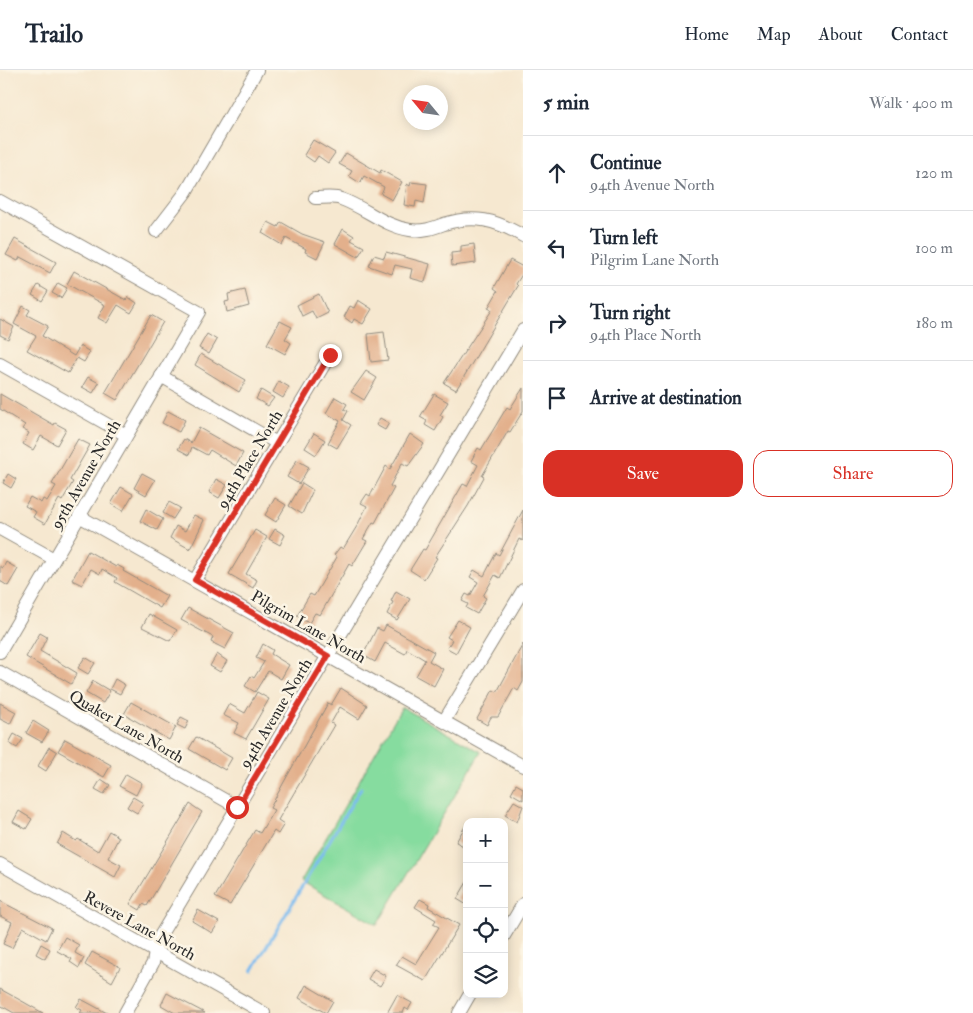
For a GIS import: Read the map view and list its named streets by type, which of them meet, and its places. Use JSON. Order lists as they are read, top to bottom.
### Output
{
  "streets": {
    "street": [
      "94th Place North",
      "95th Avenue North",
      "Pilgrim Lane North",
      "94th Avenue North",
      "Quaker Lane North",
      "Revere Lane North"
    ]
  },
  "crossings": [
    ["94th Place North", "Pilgrim Lane North"],
    ["95th Avenue North", "Pilgrim Lane North"],
    ["Pilgrim Lane North", "94th Avenue North"],
    ["94th Avenue North", "Quaker Lane North"],
    ["94th Avenue North", "Revere Lane North"]
  ],
  "north": "top left",
  "page": {
    "header": "Trailo",
    "nav": [
      "Home",
      "Map",
      "About",
      "Contact"
    ],
    "heading": ["5 min", "Walk · 400 m"],
    "list": [
      ["Continue", "94th Avenue North", "120 m"],
      ["Turn left", "Pilgrim Lane North", "100 m"],
      ["Turn right", "94th Place North", "180 m"],
      "Arrive at destination"
    ],
    "buttons": ["Save", "Share"],
    "map_buttons": ["+", "−"]
  }
}
